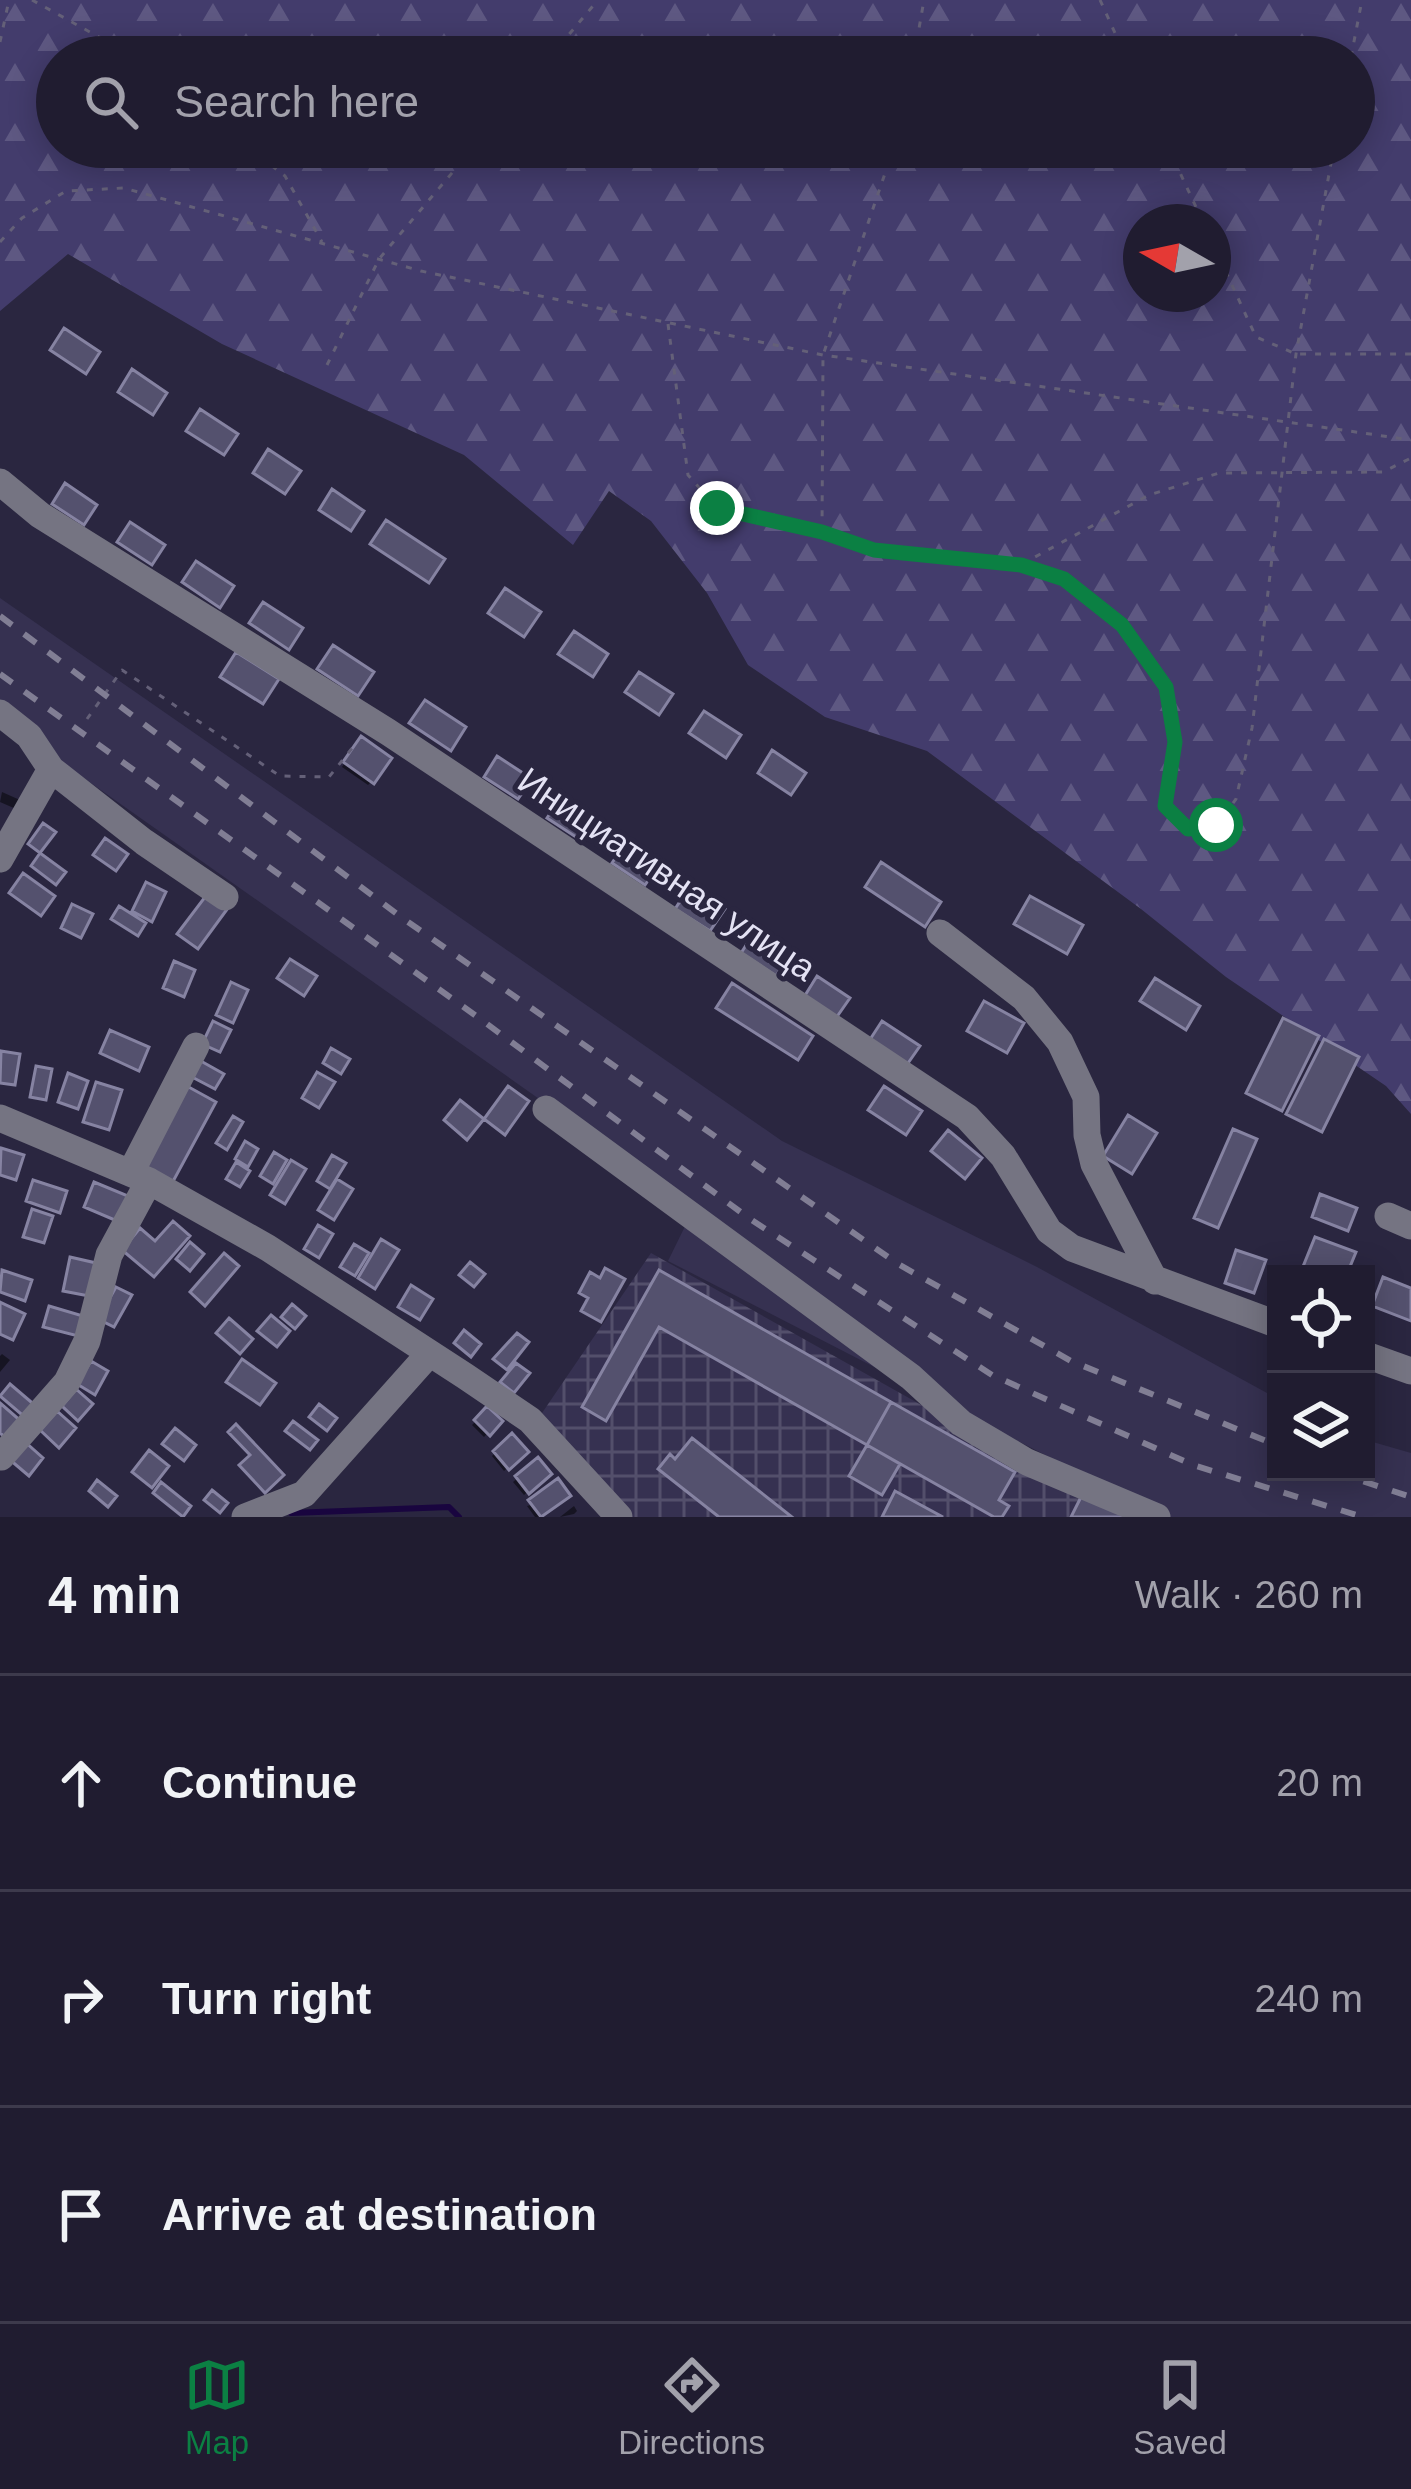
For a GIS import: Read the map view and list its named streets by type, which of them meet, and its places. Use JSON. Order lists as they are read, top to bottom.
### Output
{
  "streets": {
    "street": ["Инициативная улица"]
  },
  "north": "left",
  "page": {
    "search": "Search here",
    "heading": ["4 min", "Walk · 260 m"],
    "list": [
      ["Continue", "20 m"],
      ["Turn right", "240 m"],
      "Arrive at destination"
    ],
    "nav": ["Map", "Directions", "Saved"]
  }
}
